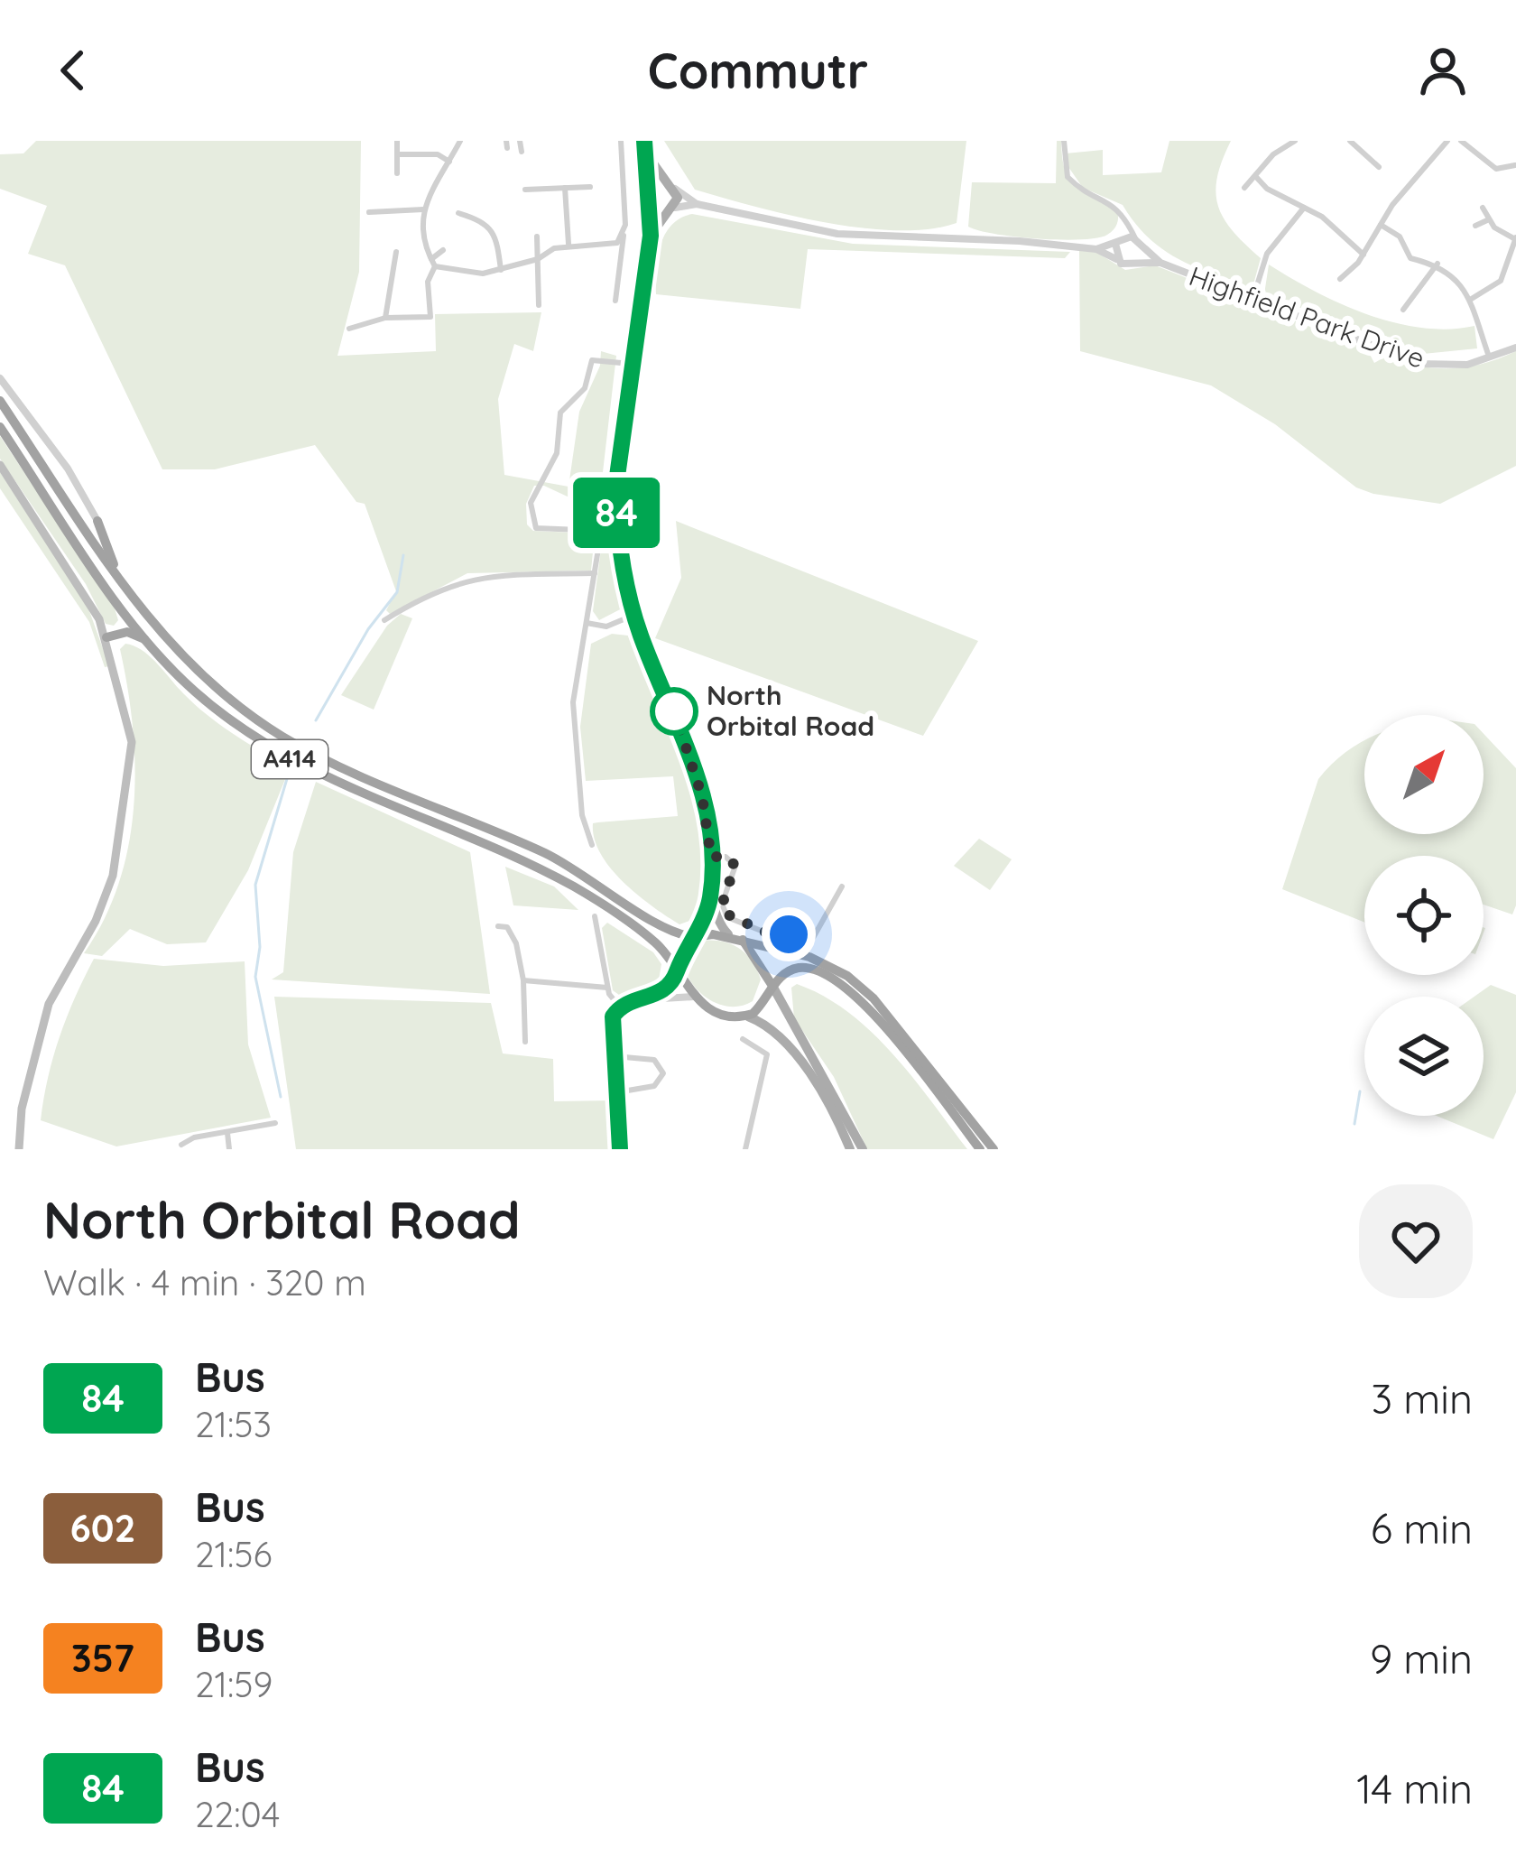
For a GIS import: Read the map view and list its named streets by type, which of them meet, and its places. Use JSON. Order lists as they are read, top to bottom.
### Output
{
  "streets": {
    "highway": ["A414"],
    "street": ["Highfield Park Drive"]
  },
  "places": ["North Orbital Road"],
  "lines": ["bus line 84"],
  "north": "top right",
  "page": {
    "header": "Commutr",
    "on_map": "84",
    "heading": ["North Orbital Road", "Walk · 4 min · 320 m"],
    "list": [
      {
        "mark": "84",
        "name": "Bus",
        "note": "21:53",
        "value": "3 min"
      },
      {
        "mark": "602",
        "name": "Bus",
        "note": "21:56",
        "value": "6 min"
      },
      {
        "mark": "357",
        "name": "Bus",
        "note": "21:59",
        "value": "9 min"
      },
      {
        "mark": "84",
        "name": "Bus",
        "note": "22:04",
        "value": "14 min"
      }
    ]
  }
}
